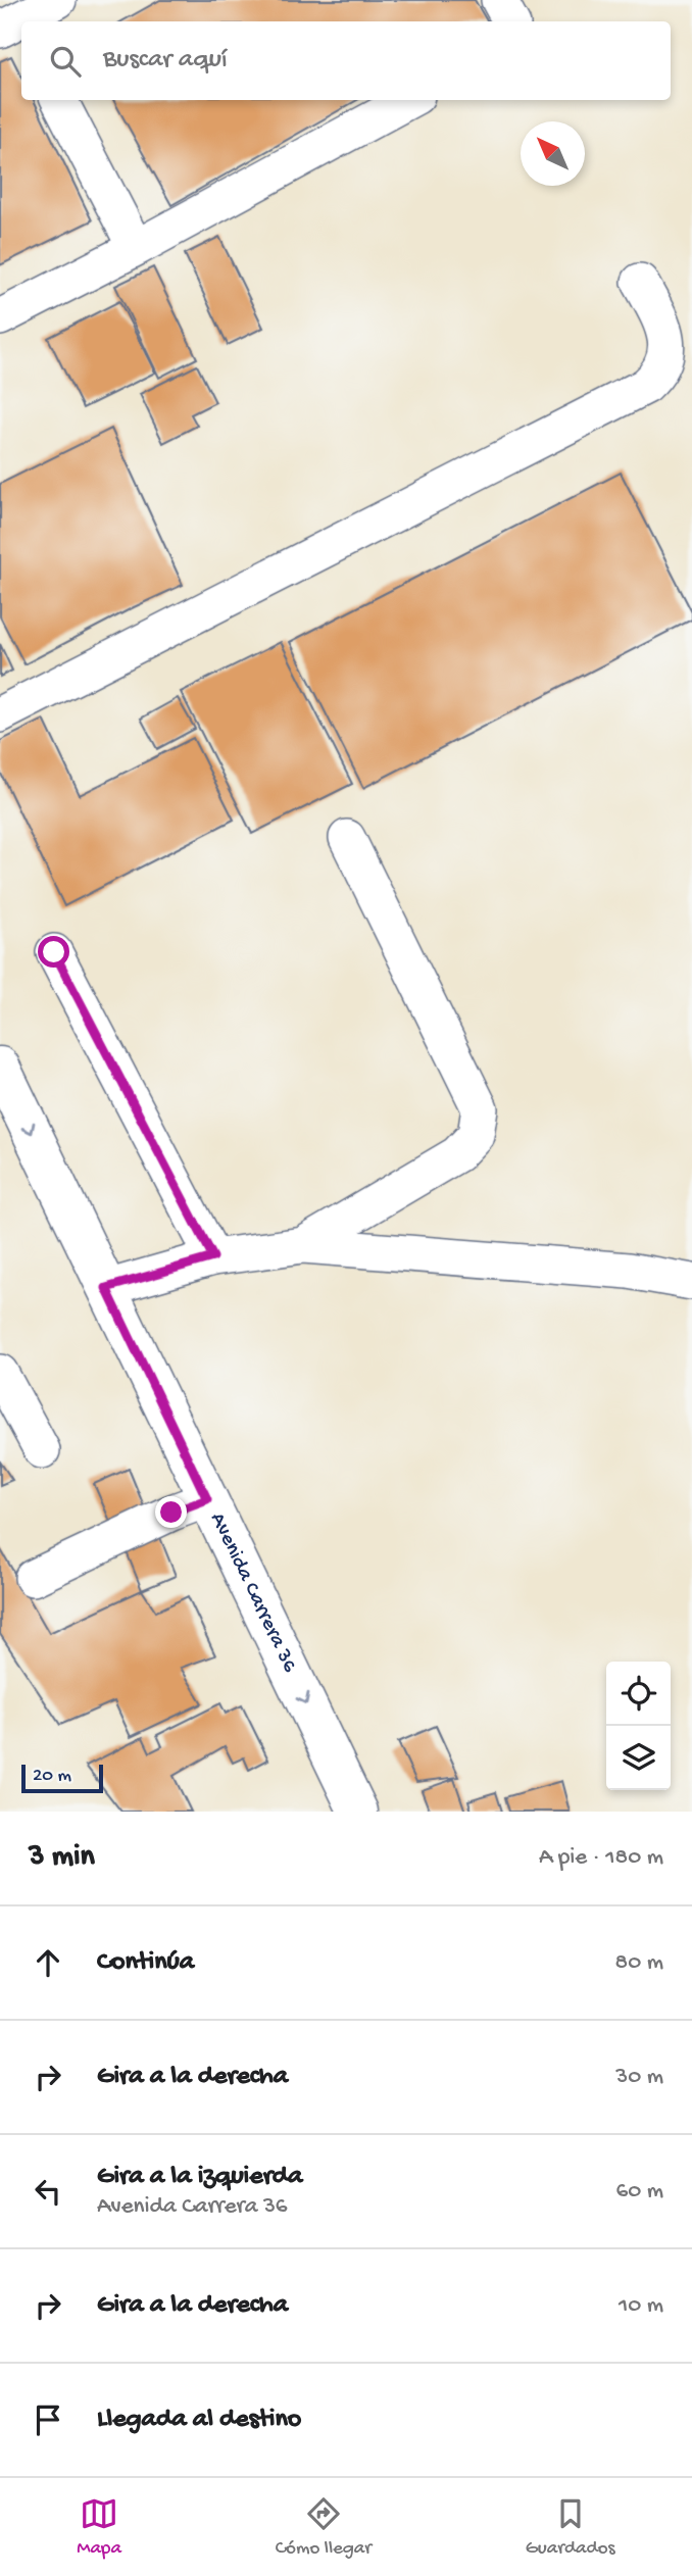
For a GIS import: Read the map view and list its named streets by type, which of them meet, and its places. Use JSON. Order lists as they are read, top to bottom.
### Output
{
  "streets": {
    "main road": ["Avenida Carrera 36"]
  },
  "one_way": ["Avenida Carrera 36"],
  "scale_bar": "20 m",
  "north": "top left",
  "page": {
    "search": "Buscar aquí",
    "scale": "20 m",
    "heading": ["3 min", "A pie · 180 m"],
    "list": [
      ["Continúa", "80 m"],
      ["Gira a la derecha", "30 m"],
      ["Gira a la izquierda", "Avenida Carrera 36", "60 m"],
      ["Gira a la derecha", "10 m"],
      "Llegada al destino"
    ],
    "nav": ["Mapa", "Cómo llegar", "Guardados"]
  }
}
